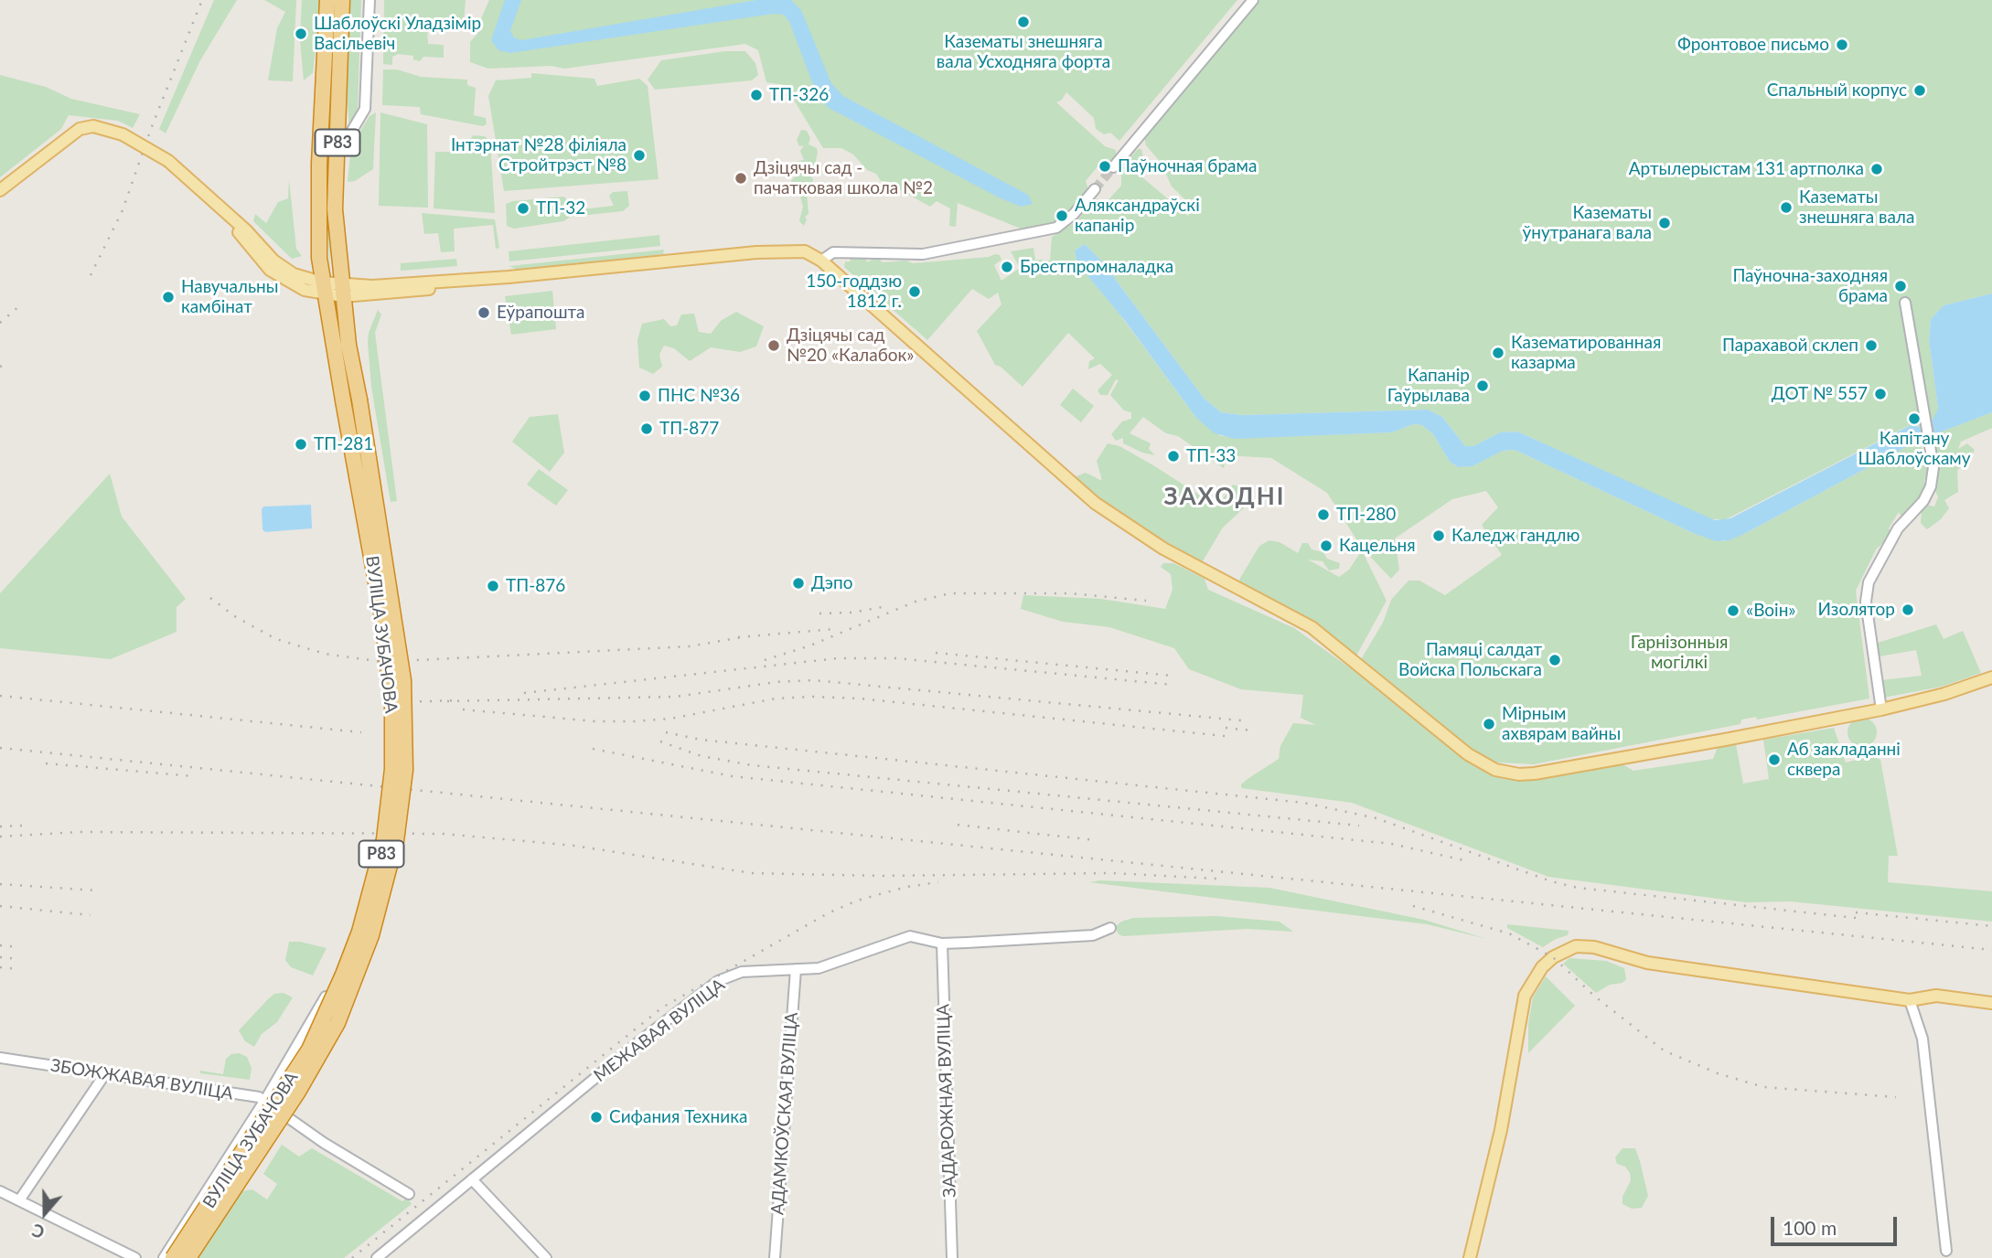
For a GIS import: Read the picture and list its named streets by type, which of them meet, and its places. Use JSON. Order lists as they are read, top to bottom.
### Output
{
  "streets": {
    "highway": ["Р83", "ВУЛІЦА ЗУБАЧОВА"],
    "street": [
      "МЕЖАВАЯ ВУЛІЦА",
      "ЗБОЖЖАВАЯ ВУЛІЦА",
      "ЗАДАРОЖНАЯ ВУЛІЦА",
      "АДАМКОЎСКАЯ ВУЛІЦА"
    ]
  },
  "crossings": [
    ["МЕЖАВАЯ ВУЛІЦА", "ЗАДАРОЖНАЯ ВУЛІЦА"],
    ["МЕЖАВАЯ ВУЛІЦА", "АДАМКОЎСКАЯ ВУЛІЦА"]
  ],
  "districts": ["ЗАХОДНІ"],
  "parks": ["Гарнізонныя могілкі"],
  "places": [
    "Казематы знешняга вала Усходняга форта",
    "Шаблоўскі Уладзімір Васільевіч",
    "Фронтовое письмо",
    "Спальный корпус",
    "ТП-326",
    "Інтэрнат №28 фiлiяла Стройтрэст №8",
    "Паўночная брама",
    "Артылерыстам 131 артполка",
    "Дзіцячы сад - пачатковая школа №2",
    "Казематы знешняга вала",
    "ТП-32",
    "Аляксандраўскі капанір",
    "Казематы ўнутранага вала",
    "Брестпромналадка",
    "Паўночна-заходняя брама",
    "150-годдзю 1812 г.",
    "Навучальны камбінат",
    "Еўрапошта",
    "Дзіцячы сад №20 «Калабок»",
    "Парахавой склеп",
    "Казематированная казарма",
    "Капанір Гаўрылава",
    "ДОТ № 557",
    "ПНС №36",
    "Капітану Шаблоўскаму",
    "ТП-877",
    "ТП-281",
    "ТП-33",
    "ТП-280",
    "Каледж гандлю",
    "Кацельня",
    "Дэпо",
    "ТП-876",
    "Изолятор",
    "«Воін»",
    "Памяці салдат Войска Польскага",
    "Мірным ахвярам вайны",
    "Аб закладанні сквера",
    "Сифания Техника"
  ],
  "scale_bar": "100 m",
  "north": "bottom"
}
